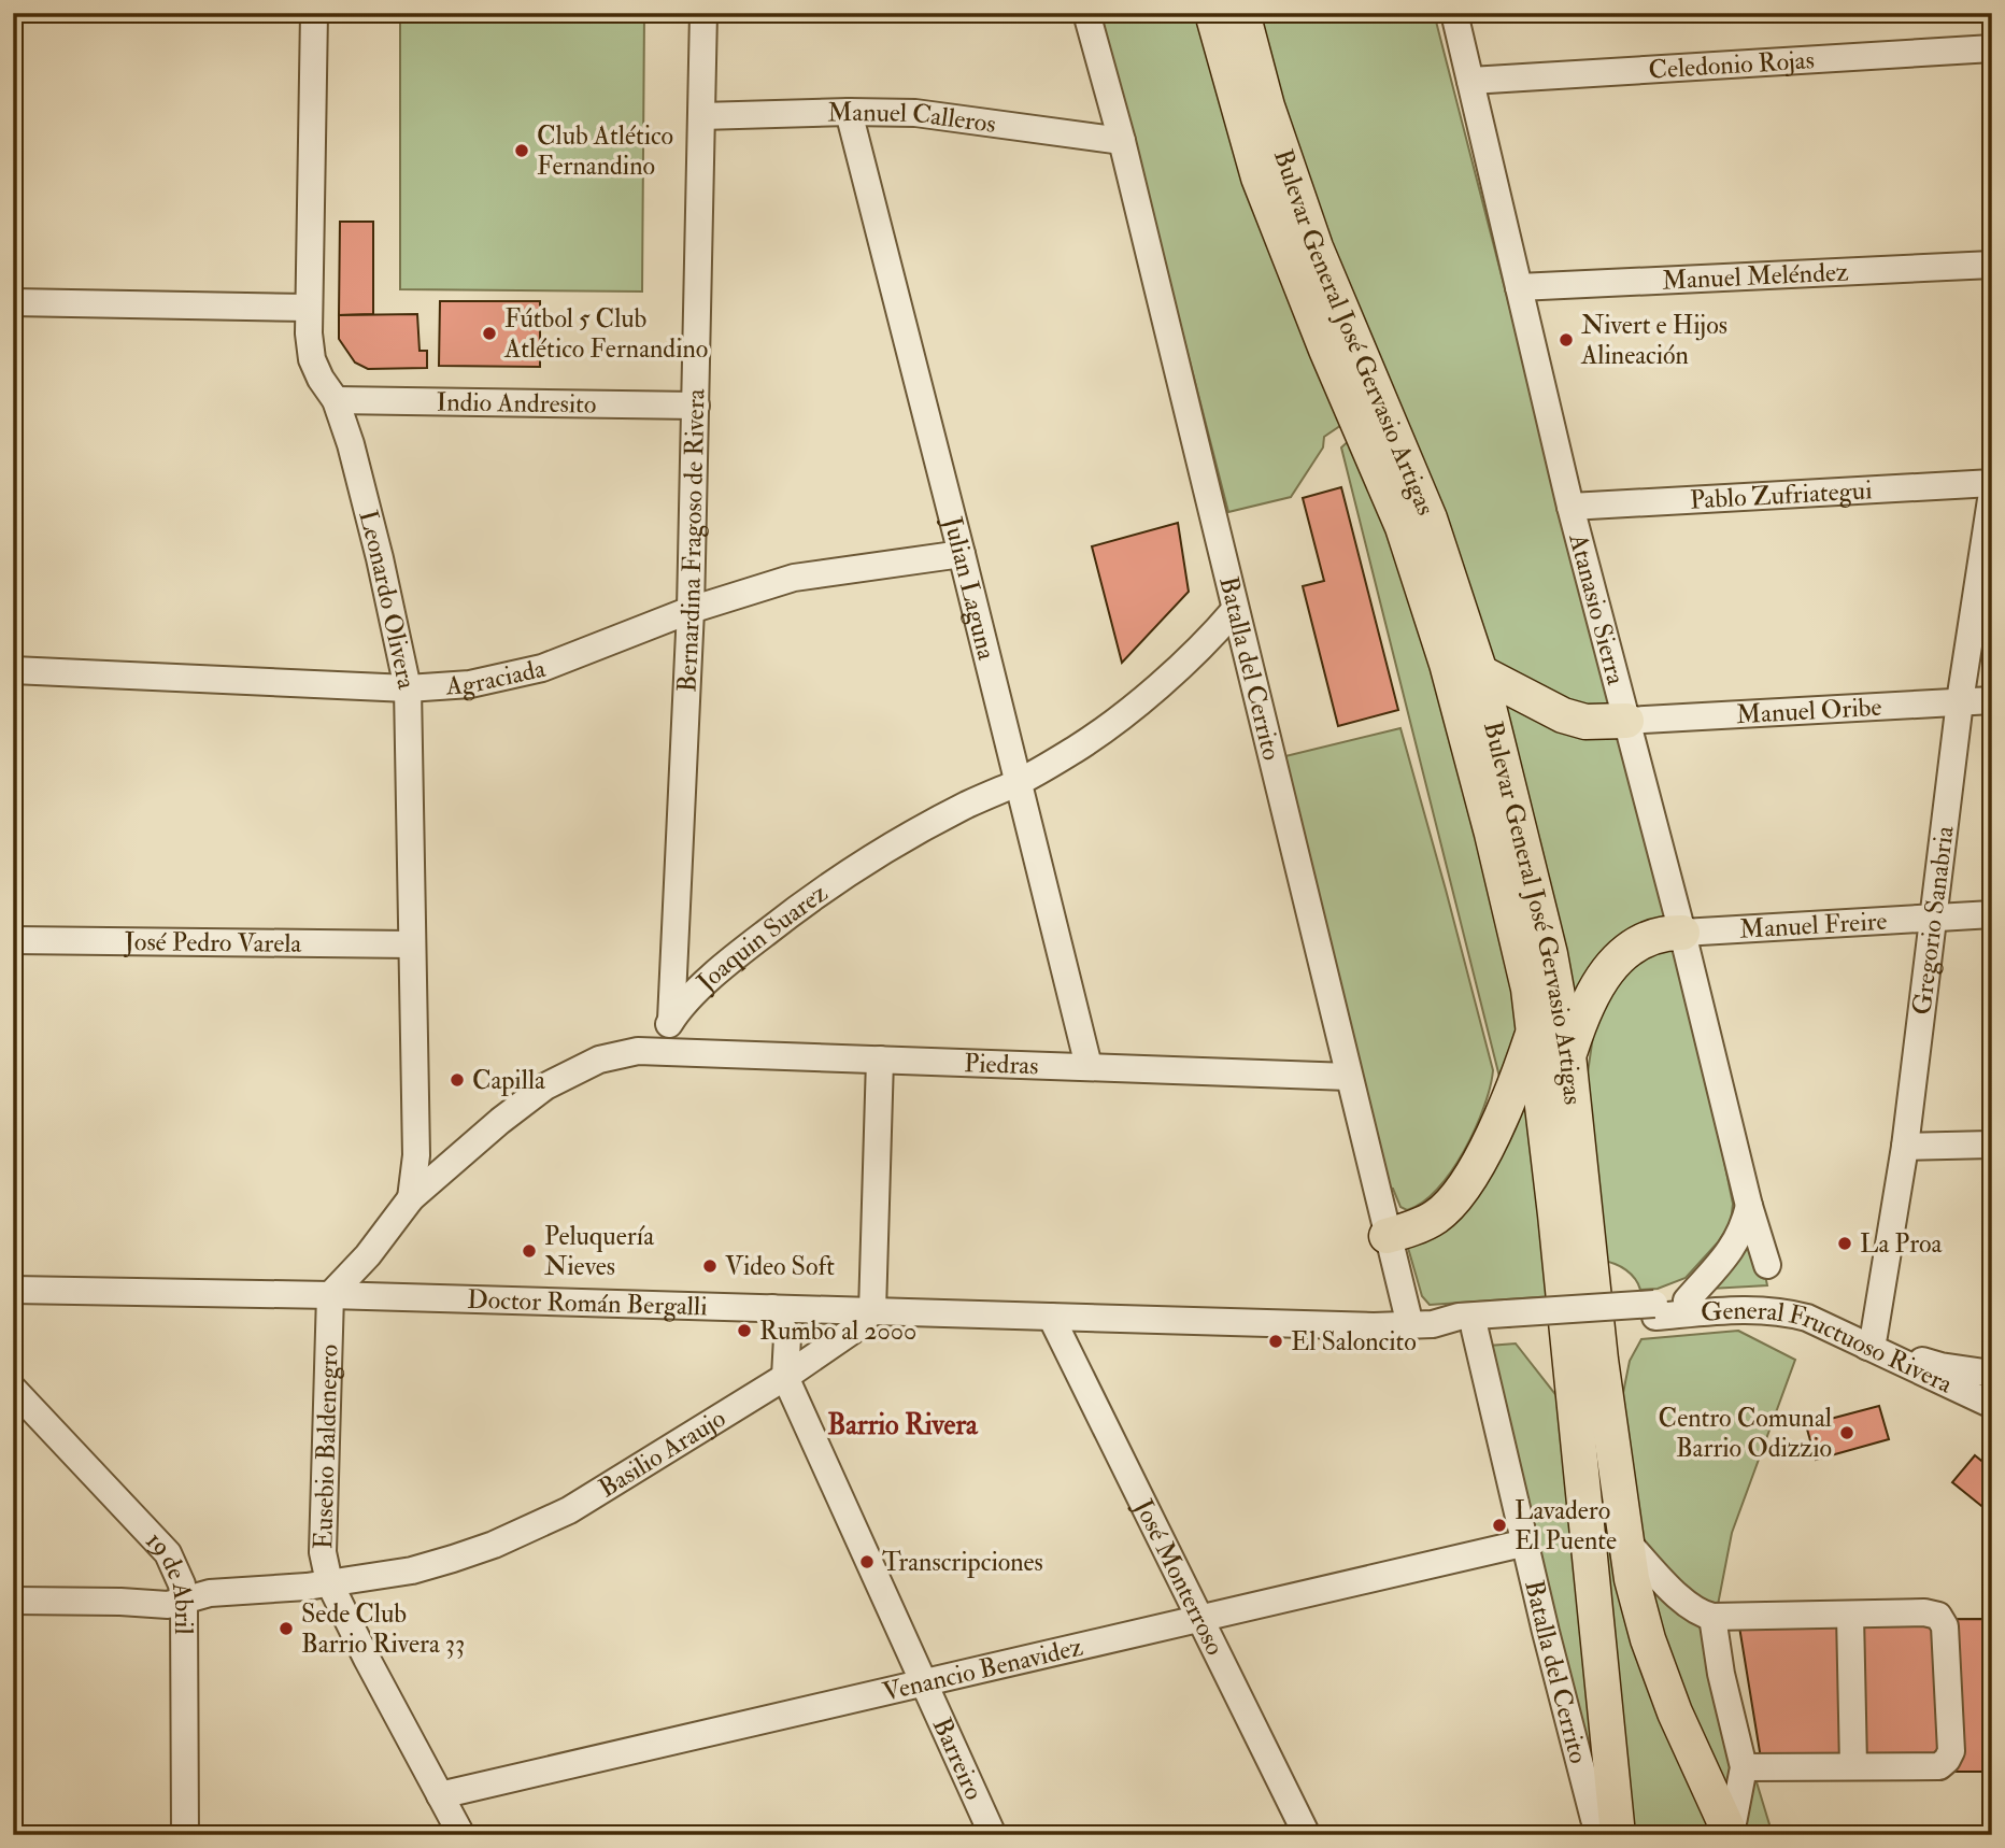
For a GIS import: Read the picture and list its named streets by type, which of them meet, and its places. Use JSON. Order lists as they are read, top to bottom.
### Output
{
  "streets": {
    "main road": ["Bulevar General José Gervasio Artigas"],
    "street": [
      "Celedonio Rojas",
      "Manuel Calleros",
      "Manuel Meléndez",
      "Indio Andresito",
      "Pablo Zufriategui",
      "Bernardina Fragoso de Rivera",
      "Julian Laguna",
      "Leonardo Olivera",
      "Atanasio Sierra",
      "Batalla del Cerrito",
      "Agraciada",
      "Manuel Oribe",
      "Gregorio Sanabria",
      "Manuel Freire",
      "Joaquin Suarez",
      "José Pedro Varela",
      "Piedras",
      "Doctor Román Bergalli",
      "General Fructuoso Rivera",
      "Eusebio Baldenegro",
      "Basilio Araujo",
      "José Monterroso",
      "19 de Abril",
      "Venancio Benavidez",
      "Barreiro"
    ]
  },
  "crossings": [
    ["Celedonio Rojas", "Atanasio Sierra"],
    ["Manuel Calleros", "Bernardina Fragoso de Rivera"],
    ["Manuel Calleros", "Julian Laguna"],
    ["Manuel Calleros", "Batalla del Cerrito"],
    ["Manuel Meléndez", "Atanasio Sierra"],
    ["Indio Andresito", "Bernardina Fragoso de Rivera"],
    ["Indio Andresito", "Leonardo Olivera"],
    ["Pablo Zufriategui", "Atanasio Sierra"],
    ["Bernardina Fragoso de Rivera", "Agraciada"],
    ["Bernardina Fragoso de Rivera", "Joaquin Suarez"],
    ["Julian Laguna", "Agraciada"],
    ["Julian Laguna", "Joaquin Suarez"],
    ["Julian Laguna", "Piedras"],
    ["Leonardo Olivera", "Agraciada"],
    ["Leonardo Olivera", "José Pedro Varela"],
    ["Atanasio Sierra", "Manuel Oribe"],
    ["Atanasio Sierra", "Manuel Freire"],
    ["Batalla del Cerrito", "Joaquin Suarez"],
    ["Batalla del Cerrito", "Piedras"],
    ["Batalla del Cerrito", "Doctor Román Bergalli"],
    ["Batalla del Cerrito", "Venancio Benavidez"],
    ["Manuel Oribe", "Gregorio Sanabria"],
    ["Gregorio Sanabria", "Manuel Freire"],
    ["Gregorio Sanabria", "General Fructuoso Rivera"],
    ["Joaquin Suarez", "Piedras"],
    ["Doctor Román Bergalli", "General Fructuoso Rivera"],
    ["Doctor Román Bergalli", "Eusebio Baldenegro"],
    ["Doctor Román Bergalli", "Basilio Araujo"],
    ["Doctor Román Bergalli", "José Monterroso"],
    ["Doctor Román Bergalli", "Barreiro"],
    ["Eusebio Baldenegro", "Basilio Araujo"],
    ["Eusebio Baldenegro", "Venancio Benavidez"],
    ["Basilio Araujo", "19 de Abril"],
    ["Basilio Araujo", "Barreiro"],
    ["José Monterroso", "Venancio Benavidez"],
    ["Venancio Benavidez", "Barreiro"]
  ],
  "districts": ["Barrio Rivera"],
  "places": [
    "Club Atlético Fernandino",
    "Fútbol 5 Club Atlético Fernandino",
    "Nivert e Hijos Alineación",
    "Capilla",
    "La Proa",
    "Peluquería Nieves",
    "Video Soft",
    "Rumbo al 2000",
    "El Saloncito",
    "Centro Comunal Barrio Odizzio",
    "Lavadero El Puente",
    "Transcripciones",
    "Sede Club Barrio Rivera 33"
  ]
}
